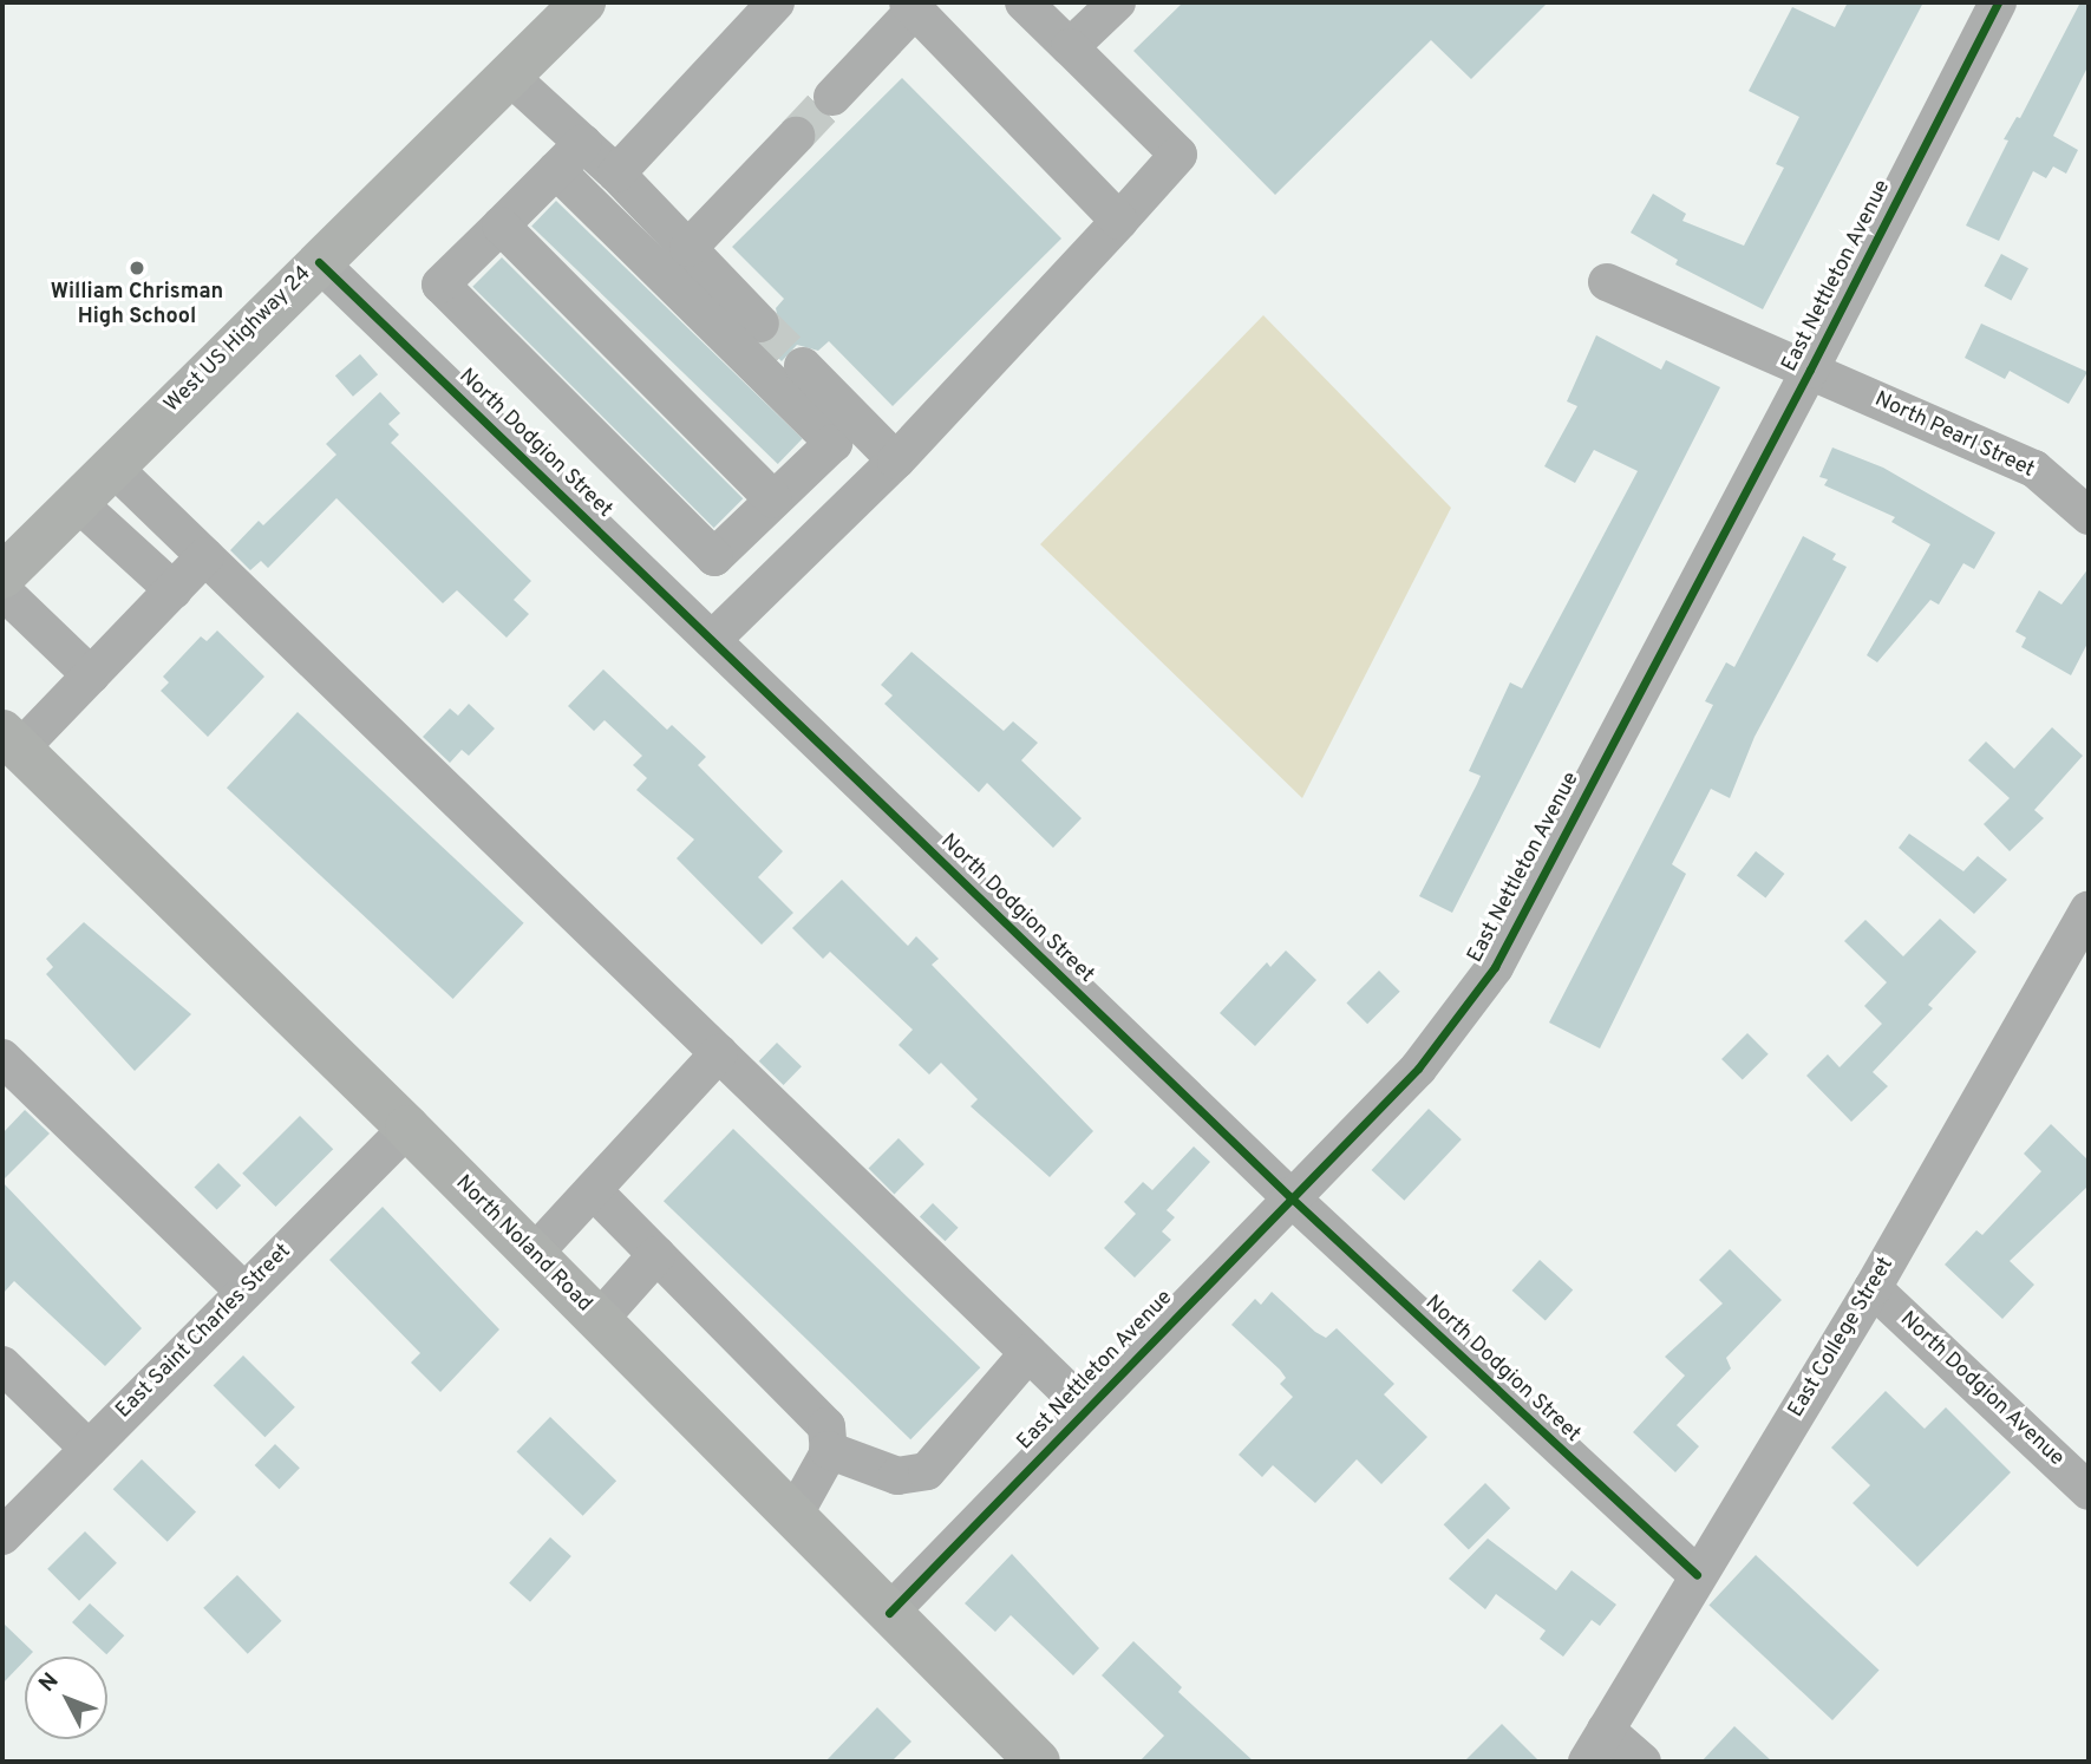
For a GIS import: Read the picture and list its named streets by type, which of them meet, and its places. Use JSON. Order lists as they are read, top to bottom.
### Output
{
  "streets": {
    "main road": ["West US Highway 24", "North Noland Road"],
    "street": [
      "East Nettleton Avenue",
      "North Pearl Street",
      "North Dodgion Street",
      "East Saint Charles Street",
      "East College Street",
      "North Dodgion Avenue"
    ]
  },
  "crossings": [
    ["East Nettleton Avenue", "North Pearl Street"],
    ["East Nettleton Avenue", "North Dodgion Street"],
    ["East Nettleton Avenue", "North Noland Road"],
    ["West US Highway 24", "North Dodgion Street"],
    ["North Dodgion Street", "East College Street"],
    ["North Noland Road", "East Saint Charles Street"],
    ["East College Street", "North Dodgion Avenue"]
  ],
  "places": ["William Chrisman High School"],
  "north": "top left"
}
